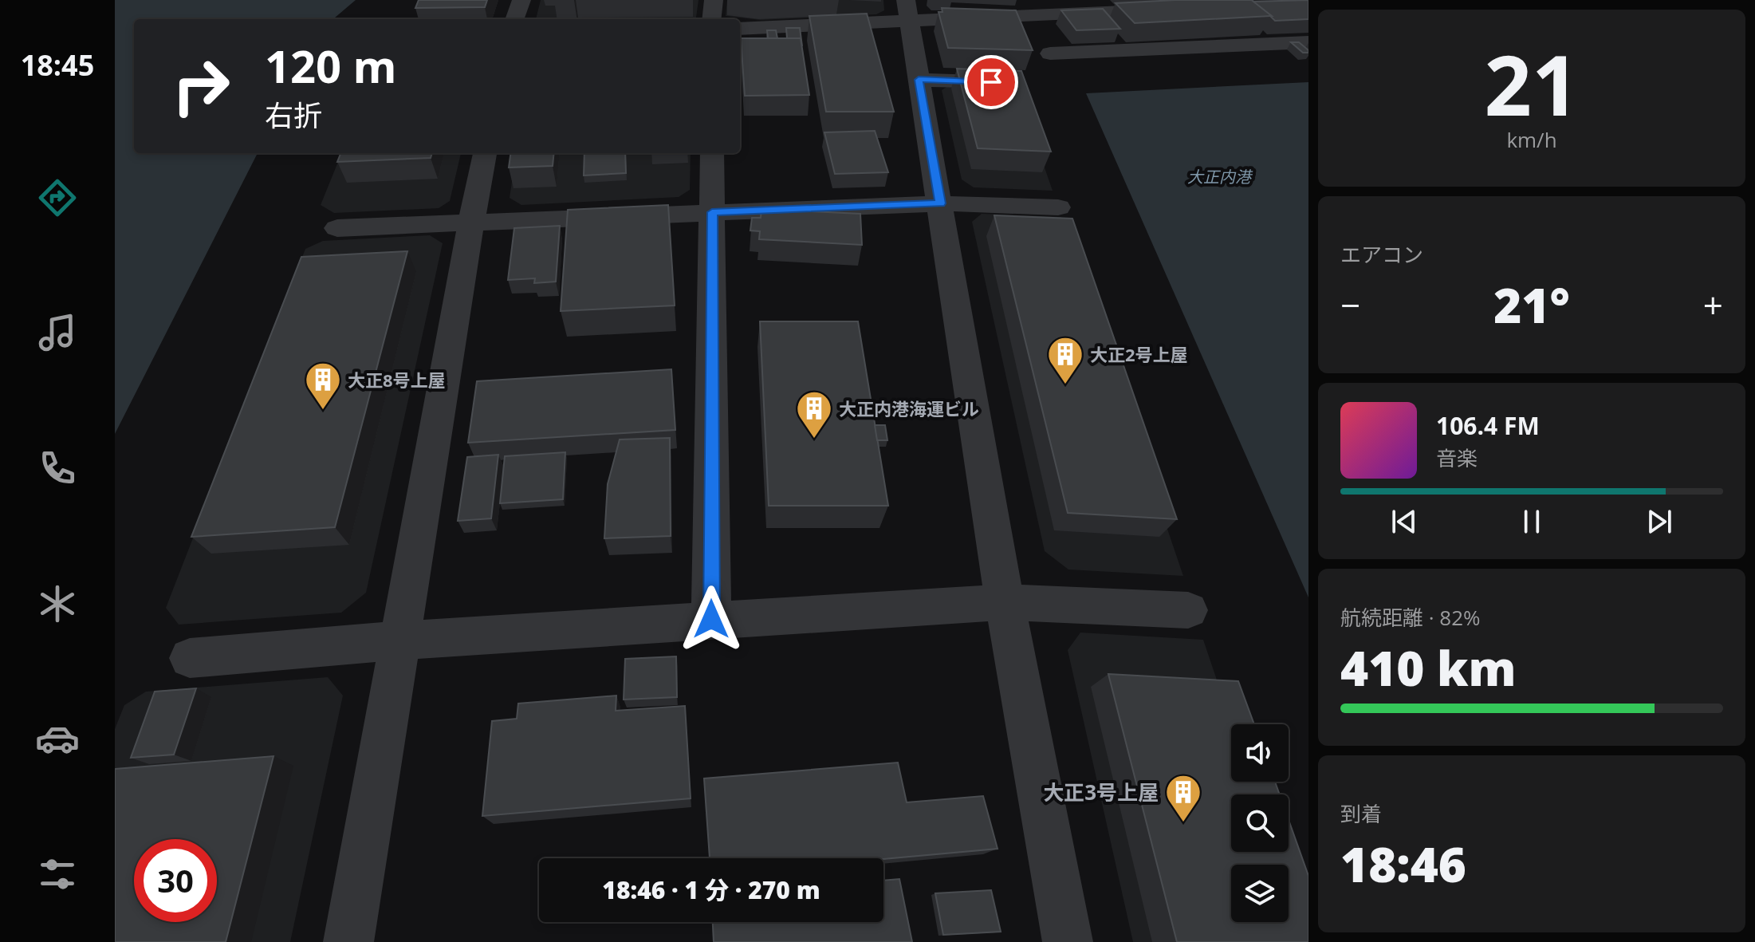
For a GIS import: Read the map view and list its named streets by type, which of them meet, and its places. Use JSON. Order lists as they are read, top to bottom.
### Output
{
  "water": ["大正内港"],
  "places": {
    "building": [
      "大正2号上屋",
      "大正8号上屋",
      "大正内港海運ビル",
      "大正3号上屋"
    ]
  },
  "page": {
    "tabs": "18:45",
    "tile": [
      ["21", "km/h"],
      "エアコン",
      ["航続距離 · 82%", "410 km"],
      ["到着", "18:46"]
    ],
    "turn": ["120 m", "右折"],
    "heat": ["−", "21°", "+"],
    "song": ["106.4 FM", "音楽"],
    "limit": "30",
    "trip": "18:46 · 1 分 · 270 m"
  }
}
